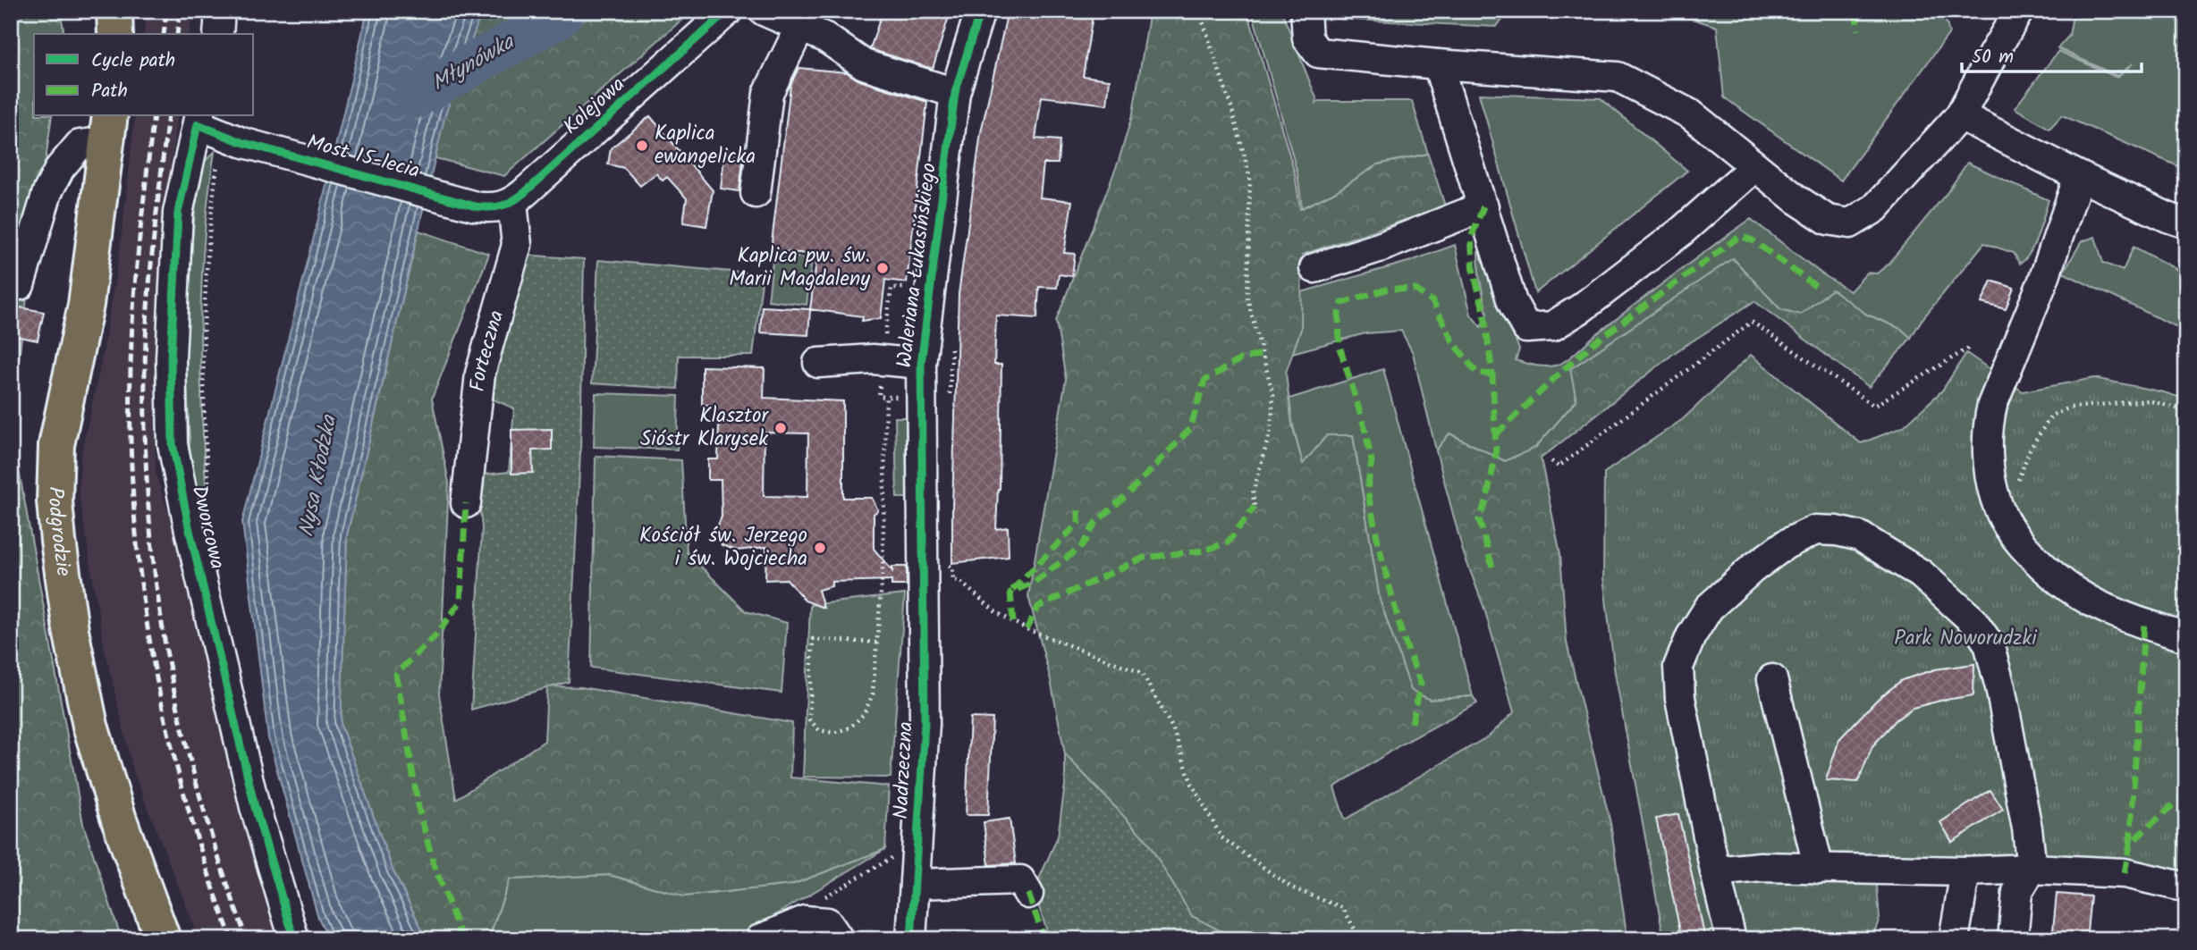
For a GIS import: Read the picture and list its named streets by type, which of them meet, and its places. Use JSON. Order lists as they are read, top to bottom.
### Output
{
  "streets": {
    "main road": ["Podgrodzie"],
    "street": [
      "Kolejowa",
      "Most 15-lecia",
      "Waleriana Łukasińskiego",
      "Forteczna",
      "Dworcowa",
      "Nadrzeczna"
    ]
  },
  "crossings": [
    ["Kolejowa", "Most 15-lecia"],
    ["Kolejowa", "Forteczna"],
    ["Most 15-lecia", "Forteczna"],
    ["Most 15-lecia", "Dworcowa"],
    ["Waleriana Łukasińskiego", "Nadrzeczna"]
  ],
  "water": ["Młynówka", "Nysa Kłodzka"],
  "parks": ["Park Noworudzki"],
  "places": [
    "Kaplica ewangelicka",
    "Kaplica pw. św. Marii Magdaleny",
    "Klasztor Sióstr Klarysek",
    "Kościół św. Jerzego i św. Wojciecha"
  ],
  "legend": ["Cycle path", "Path"],
  "scale_bar": "50 m"
}
